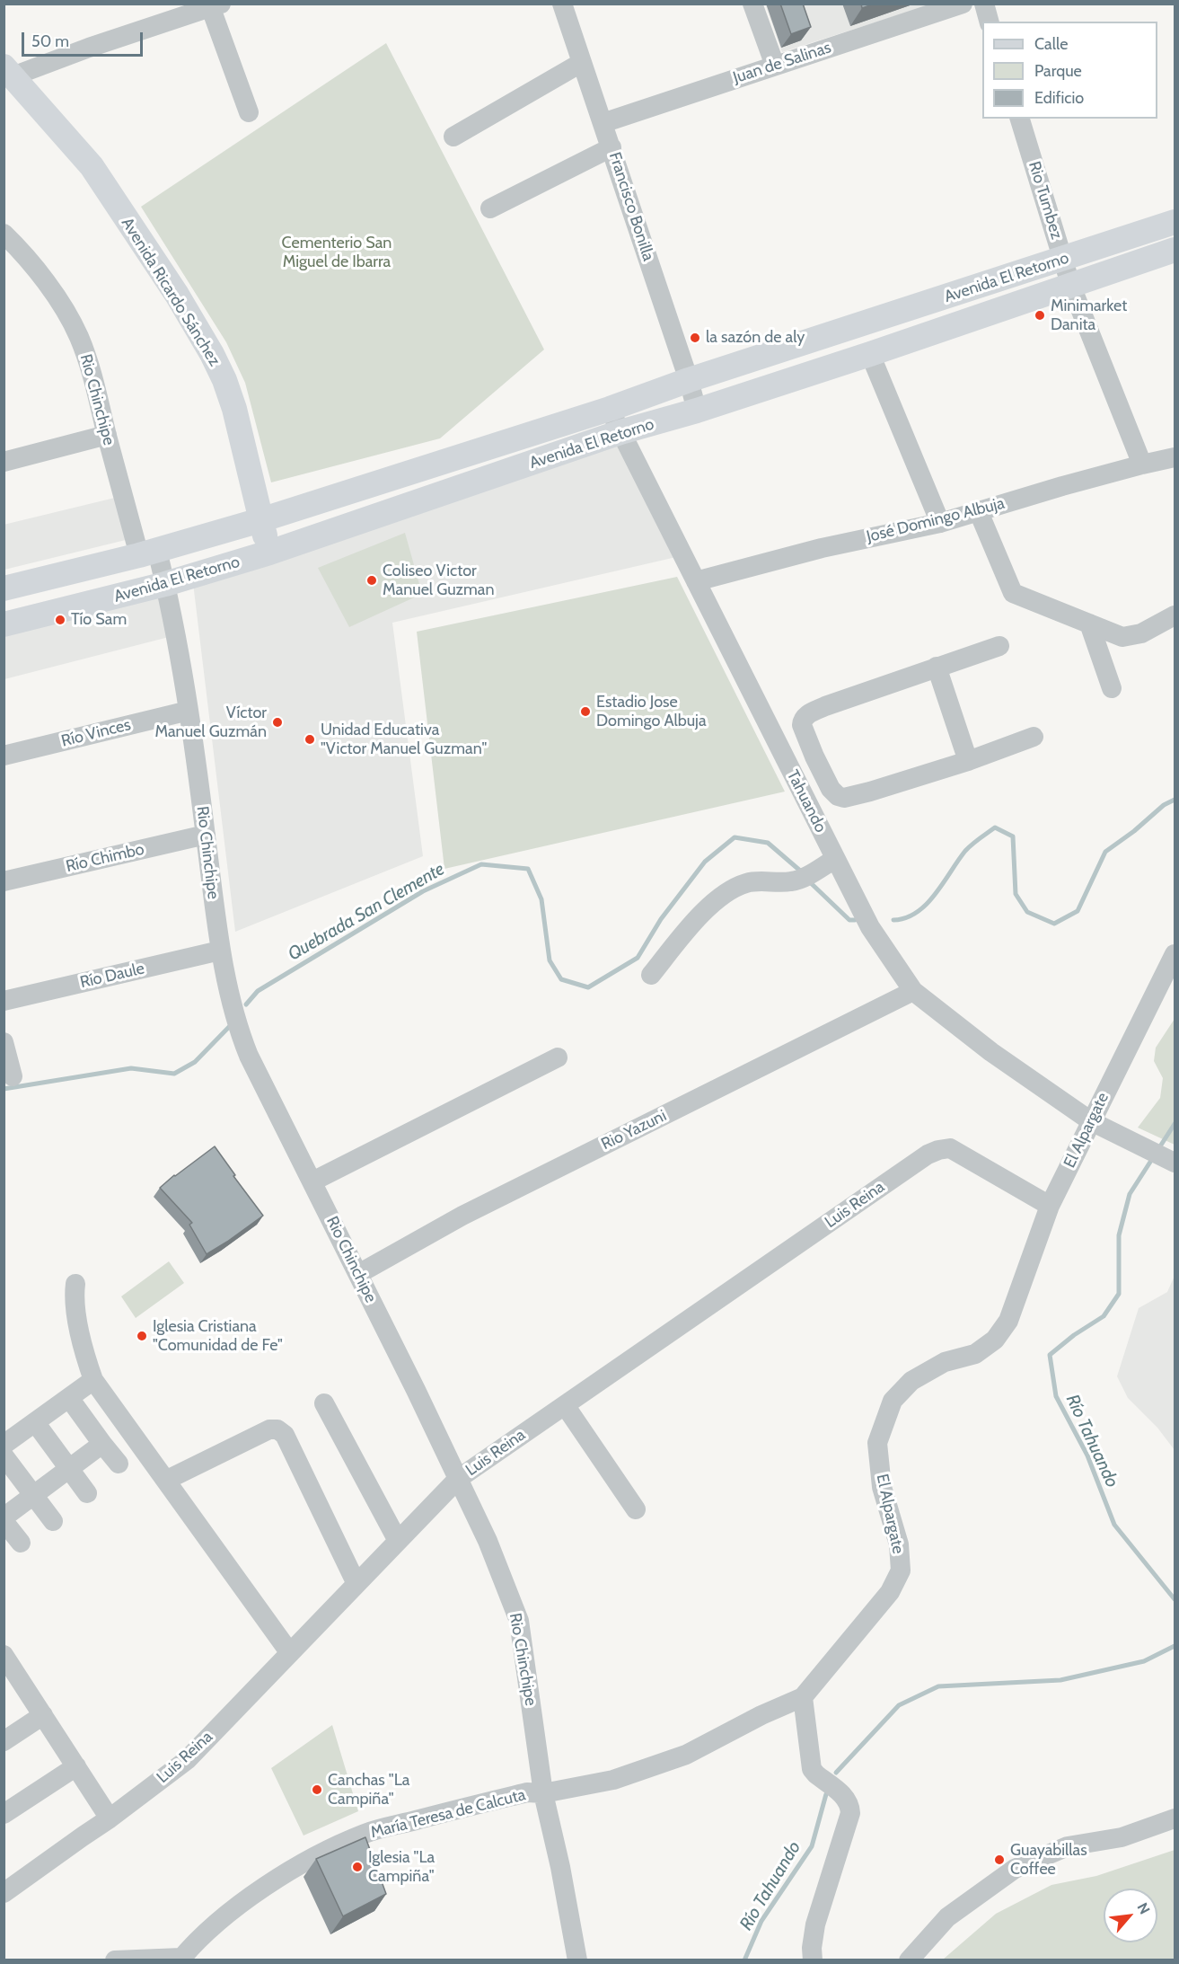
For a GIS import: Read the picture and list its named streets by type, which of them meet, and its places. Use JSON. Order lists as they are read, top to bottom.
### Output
{
  "streets": {
    "main road": ["Avenida El Retorno", "Avenida Ricardo Sánchez"],
    "street": [
      "Juan de Salinas",
      "Rio Tumbez",
      "Francisco Bonilla",
      "Rio Chinchipe",
      "José Domingo Albuja",
      "Río Vinces",
      "Tahuando",
      "Río Chimbo",
      "Río Daule",
      "Rio Yazuni",
      "El Alpargate",
      "Luis Reina",
      "María Teresa de Calcuta"
    ]
  },
  "crossings": [
    ["Juan de Salinas", "Francisco Bonilla"],
    ["Rio Tumbez", "Avenida El Retorno"],
    ["Rio Tumbez", "José Domingo Albuja"],
    ["Francisco Bonilla", "Avenida El Retorno"],
    ["Avenida El Retorno", "Avenida Ricardo Sánchez"],
    ["Avenida El Retorno", "Rio Chinchipe"],
    ["Avenida El Retorno", "Tahuando"],
    ["Rio Chinchipe", "Río Vinces"],
    ["Rio Chinchipe", "Río Chimbo"],
    ["Rio Chinchipe", "Río Daule"],
    ["Rio Chinchipe", "Rio Yazuni"],
    ["Rio Chinchipe", "Luis Reina"],
    ["Rio Chinchipe", "María Teresa de Calcuta"],
    ["José Domingo Albuja", "Tahuando"],
    ["Tahuando", "Rio Yazuni"],
    ["Tahuando", "El Alpargate"],
    ["El Alpargate", "Luis Reina"],
    ["El Alpargate", "María Teresa de Calcuta"]
  ],
  "water": ["Quebrada San Clemente", "Río Tahuando"],
  "parks": ["Cementerio San Miguel de Ibarra"],
  "places": [
    "Minimarket Danita",
    "la sazón de aly",
    "Coliseo Victor Manuel Guzman",
    "Tío Sam",
    "Estadio Jose Domingo Albuja",
    "Víctor Manuel Guzmán",
    "Unidad Educativa \"Victor Manuel Guzman\"",
    "Iglesia Cristiana \"Comunidad de Fe\"",
    "Canchas \"La Campiña\"",
    "Guayabillas Coffee",
    "Iglesia \"La Campiña\""
  ],
  "legend": ["Calle", "Parque", "Edificio"],
  "scale_bar": "50 m",
  "north": "top right"
}
